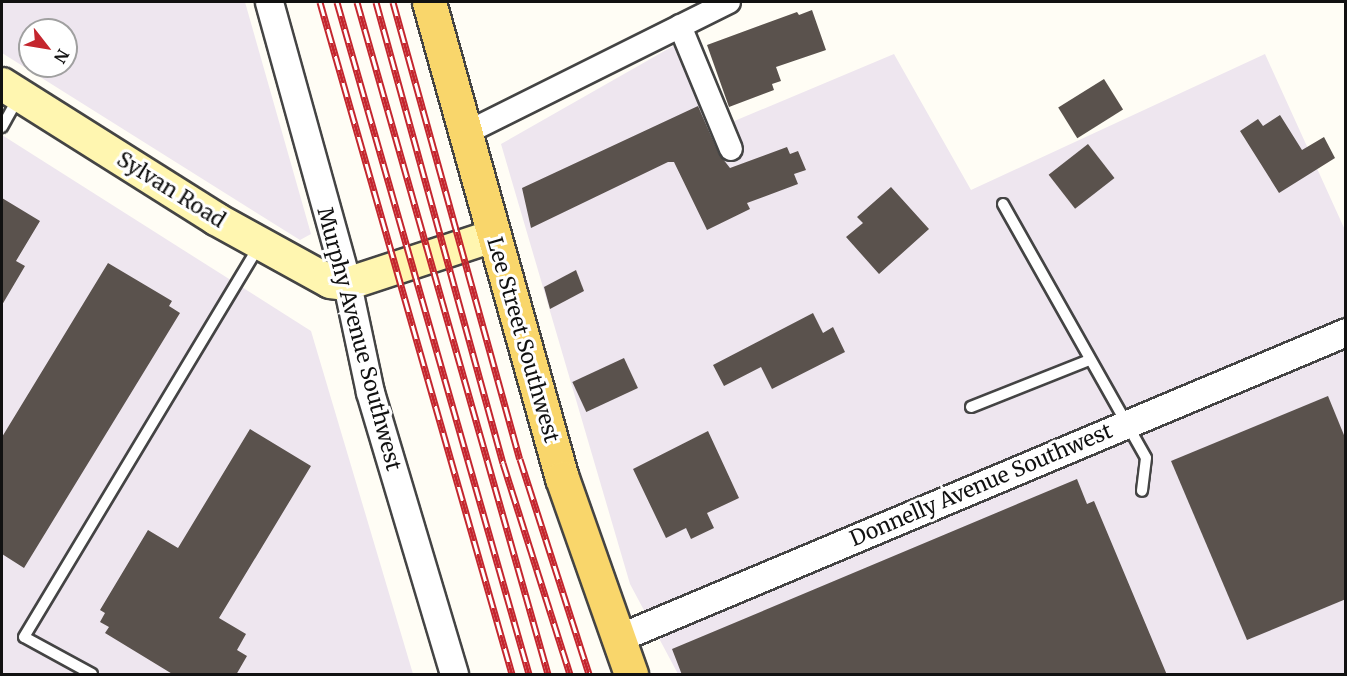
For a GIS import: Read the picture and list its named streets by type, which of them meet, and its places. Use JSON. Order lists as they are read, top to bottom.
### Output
{
  "streets": {
    "main road": ["Sylvan Road", "Lee Street Southwest"],
    "street": ["Murphy Avenue Southwest", "Donnelly Avenue Southwest"]
  },
  "crossings": [
    ["Sylvan Road", "Murphy Avenue Southwest"],
    ["Lee Street Southwest", "Donnelly Avenue Southwest"]
  ],
  "north": "bottom right"
}
